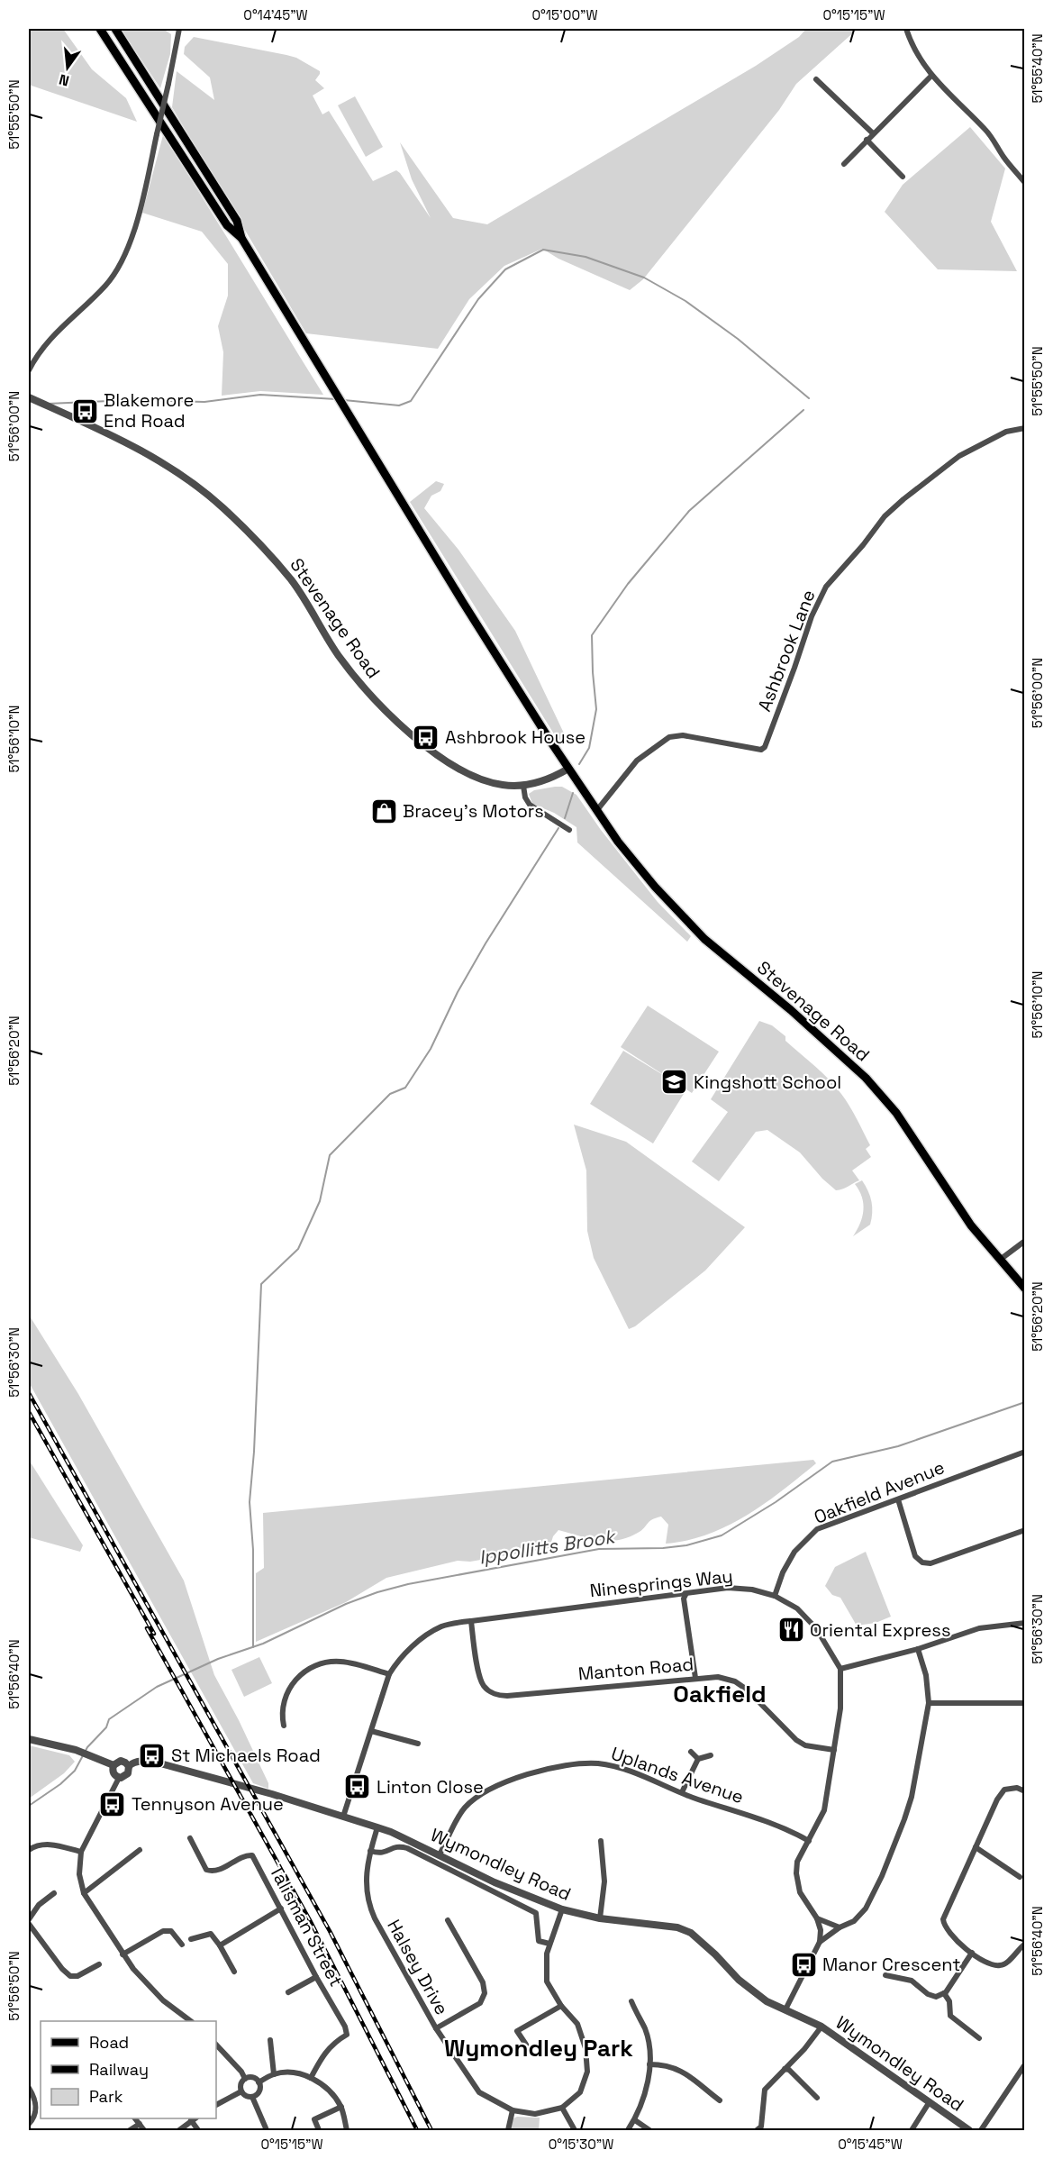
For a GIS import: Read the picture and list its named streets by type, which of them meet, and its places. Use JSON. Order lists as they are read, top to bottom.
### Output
{
  "streets": {
    "main road": ["Stevenage Road"],
    "street": [
      "Ashbrook Lane",
      "Oakfield Avenue",
      "Ninesprings Way",
      "Manton Road",
      "Uplands Avenue",
      "Wymondley Road",
      "Talisman Street",
      "Halsey Drive"
    ]
  },
  "crossings": [
    ["Stevenage Road", "Ashbrook Lane"],
    ["Oakfield Avenue", "Ninesprings Way"],
    ["Ninesprings Way", "Manton Road"],
    ["Ninesprings Way", "Wymondley Road"],
    ["Uplands Avenue", "Wymondley Road"],
    ["Wymondley Road", "Halsey Drive"]
  ],
  "districts": ["Oakfield", "Wymondley Park"],
  "water": ["Ippollitts Brook"],
  "places": {
    "bus stop": [
      "Blakemore End Road",
      "Ashbrook House",
      "St Michaels Road",
      "Linton Close",
      "Tennyson Avenue",
      "Manor Crescent"
    ],
    "shop": ["Bracey's Motors"],
    "school or university": ["Kingshott School"],
    "restaurant": ["Oriental Express"]
  },
  "legend": ["Road", "Railway", "Park"],
  "north": "bottom",
  "coordinates": [
    "0°14'45\"W",
    "0°15'00\"W",
    "0°15'15\"W",
    "51°55'40\"N",
    "51°55'50\"N",
    "51°56'00\"N",
    "51°56'10\"N",
    "51°56'20\"N",
    "51°56'30\"N",
    "51°56'40\"N",
    "51°56'50\"N",
    "0°15'30\"W",
    "0°15'45\"W"
  ]
}
